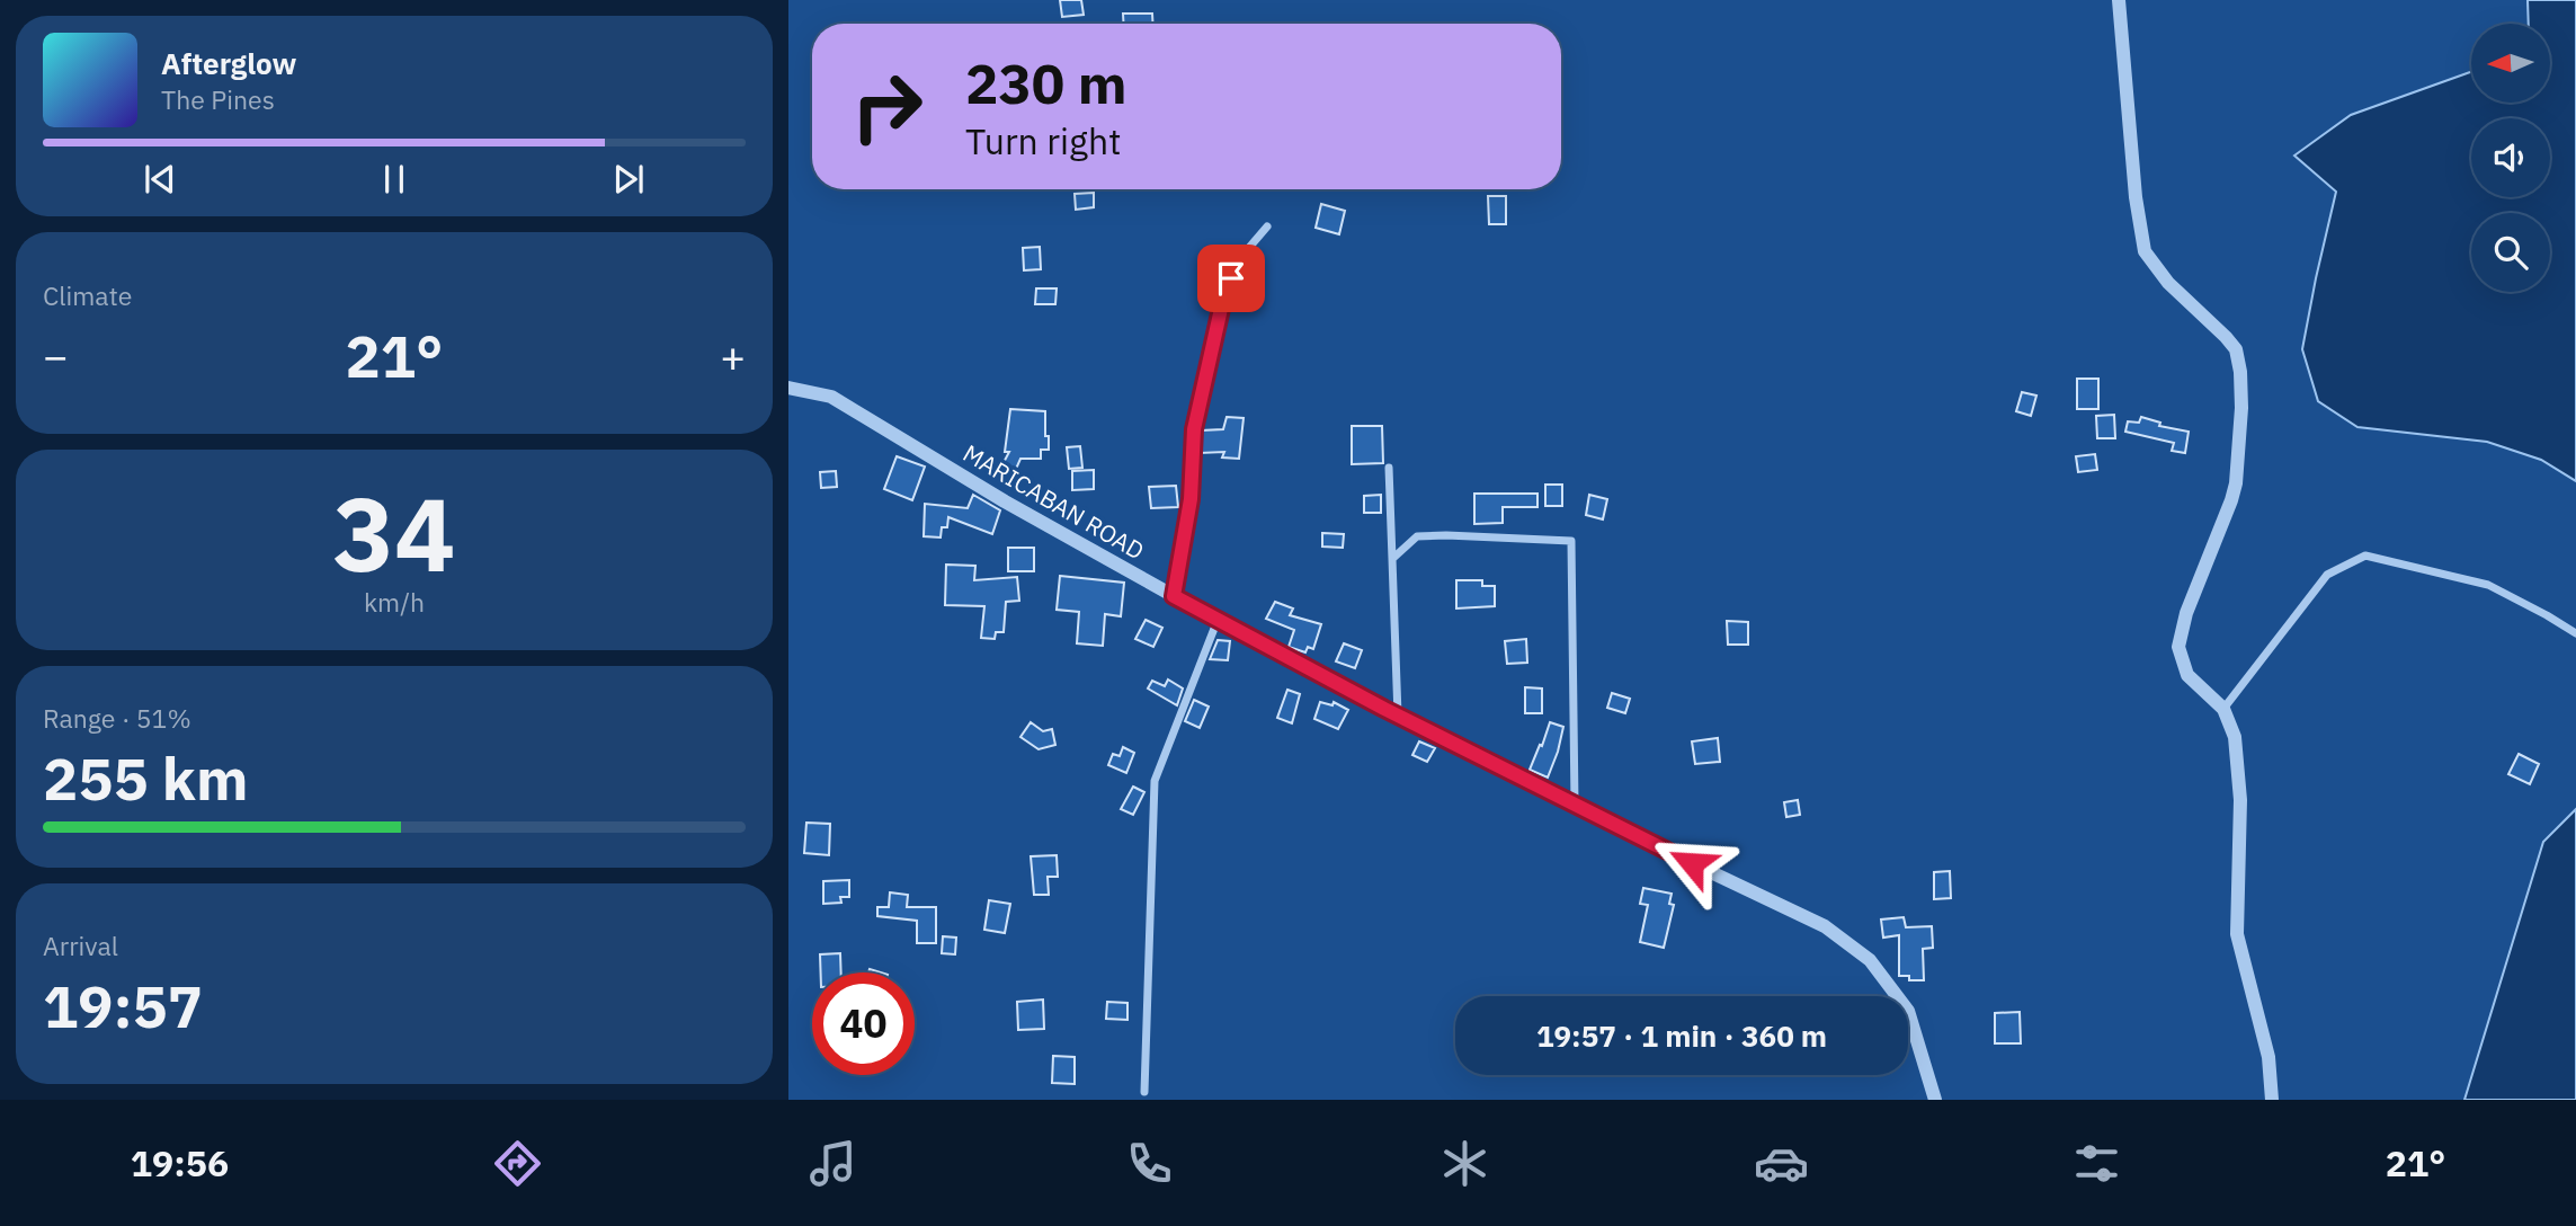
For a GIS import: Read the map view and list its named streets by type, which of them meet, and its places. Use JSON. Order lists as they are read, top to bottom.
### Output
{
  "streets": {
    "street": ["MARICABAN ROAD"]
  },
  "north": "left",
  "page": {
    "turn": ["230 m", "Turn right"],
    "song": ["Afterglow", "The Pines"],
    "tile": [
      "Climate",
      ["34", "km/h"],
      ["Range · 51%", "255 km"],
      ["Arrival", "19:57"]
    ],
    "heat": ["−", "21°", "+"],
    "limit": "40",
    "trip": "19:57 · 1 min · 360 m",
    "tabs": ["19:56", "21°"]
  }
}
